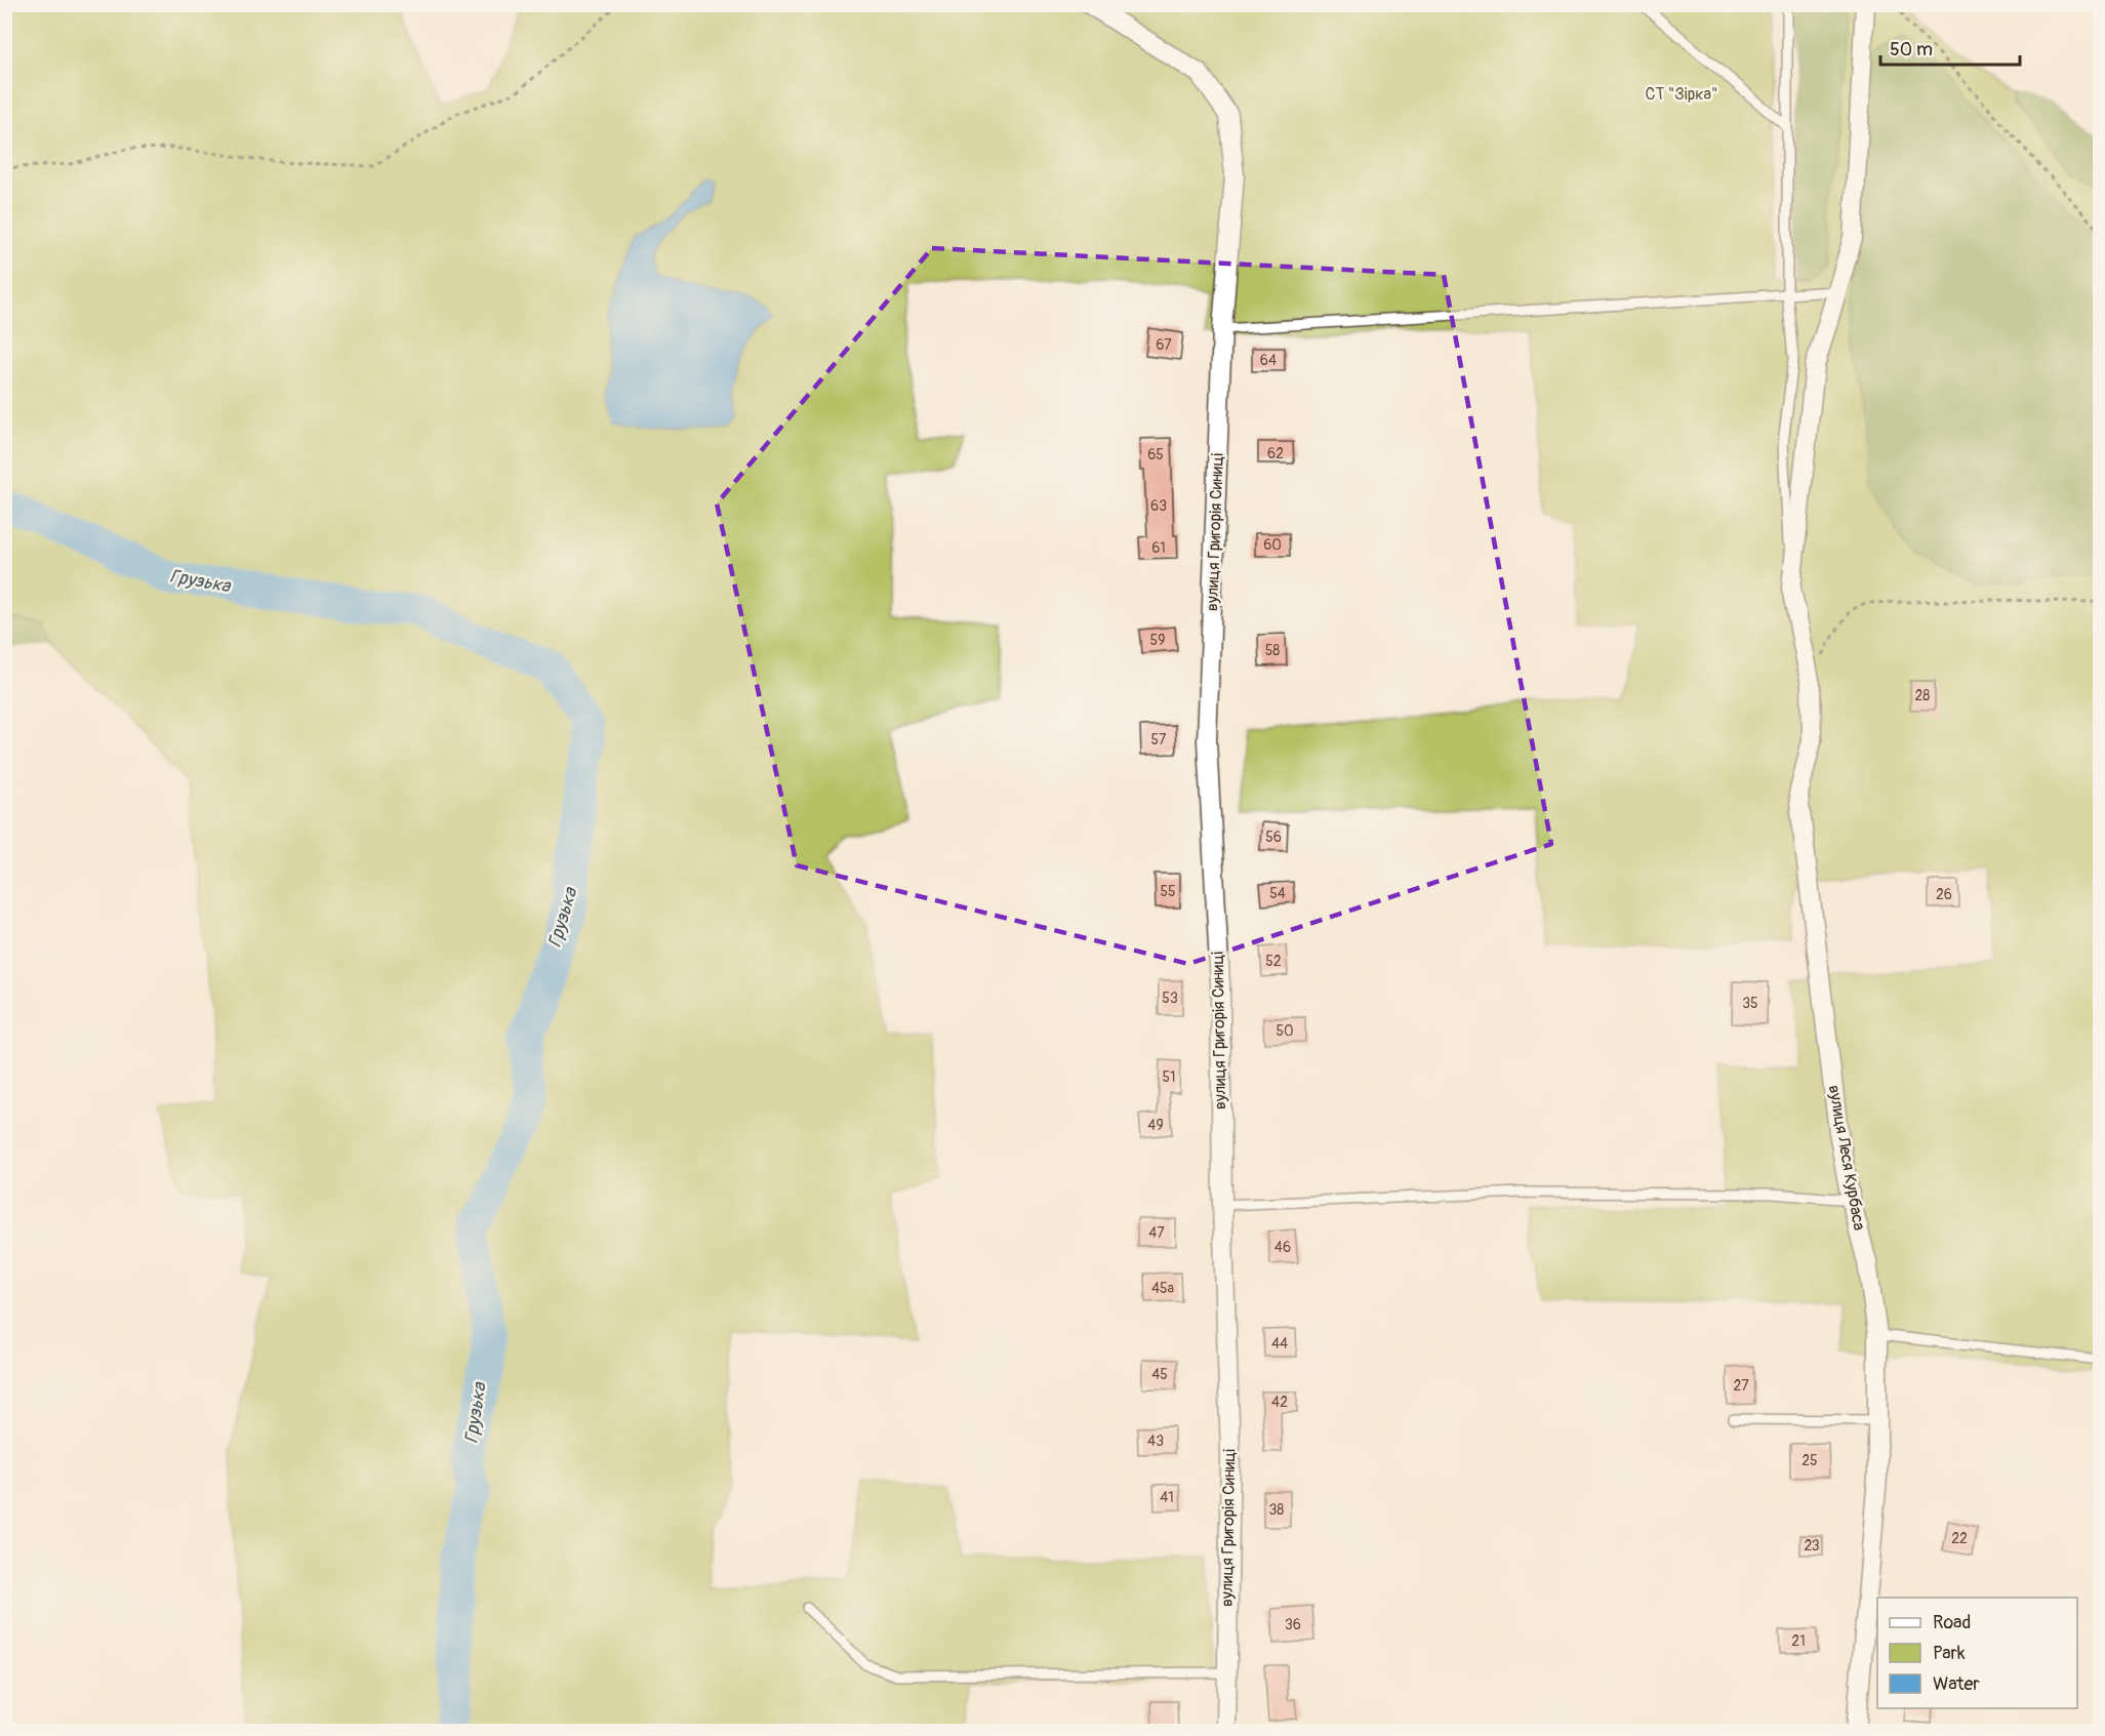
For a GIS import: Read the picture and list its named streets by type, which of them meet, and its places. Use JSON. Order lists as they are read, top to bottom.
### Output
{
  "streets": {
    "street": ["вулиця Григорія Синиці", "вулиця Леся Курбаса"]
  },
  "water": ["Грузька"],
  "parks": ["СТ \"Зірка\""],
  "house_numbers": [
    "67",
    "64",
    "62",
    "65",
    "63",
    "60",
    "61",
    "59",
    "58",
    "28",
    "57",
    "56",
    "55",
    "54",
    "26",
    "52",
    "53",
    "35",
    "50",
    "51",
    "49",
    "47",
    "46",
    "45а",
    "44",
    "45",
    "27",
    "42",
    "43",
    "25",
    "41",
    "38",
    "22",
    "23",
    "36",
    "21"
  ],
  "legend": ["Road", "Park", "Water"],
  "scale_bar": "50 m"
}
